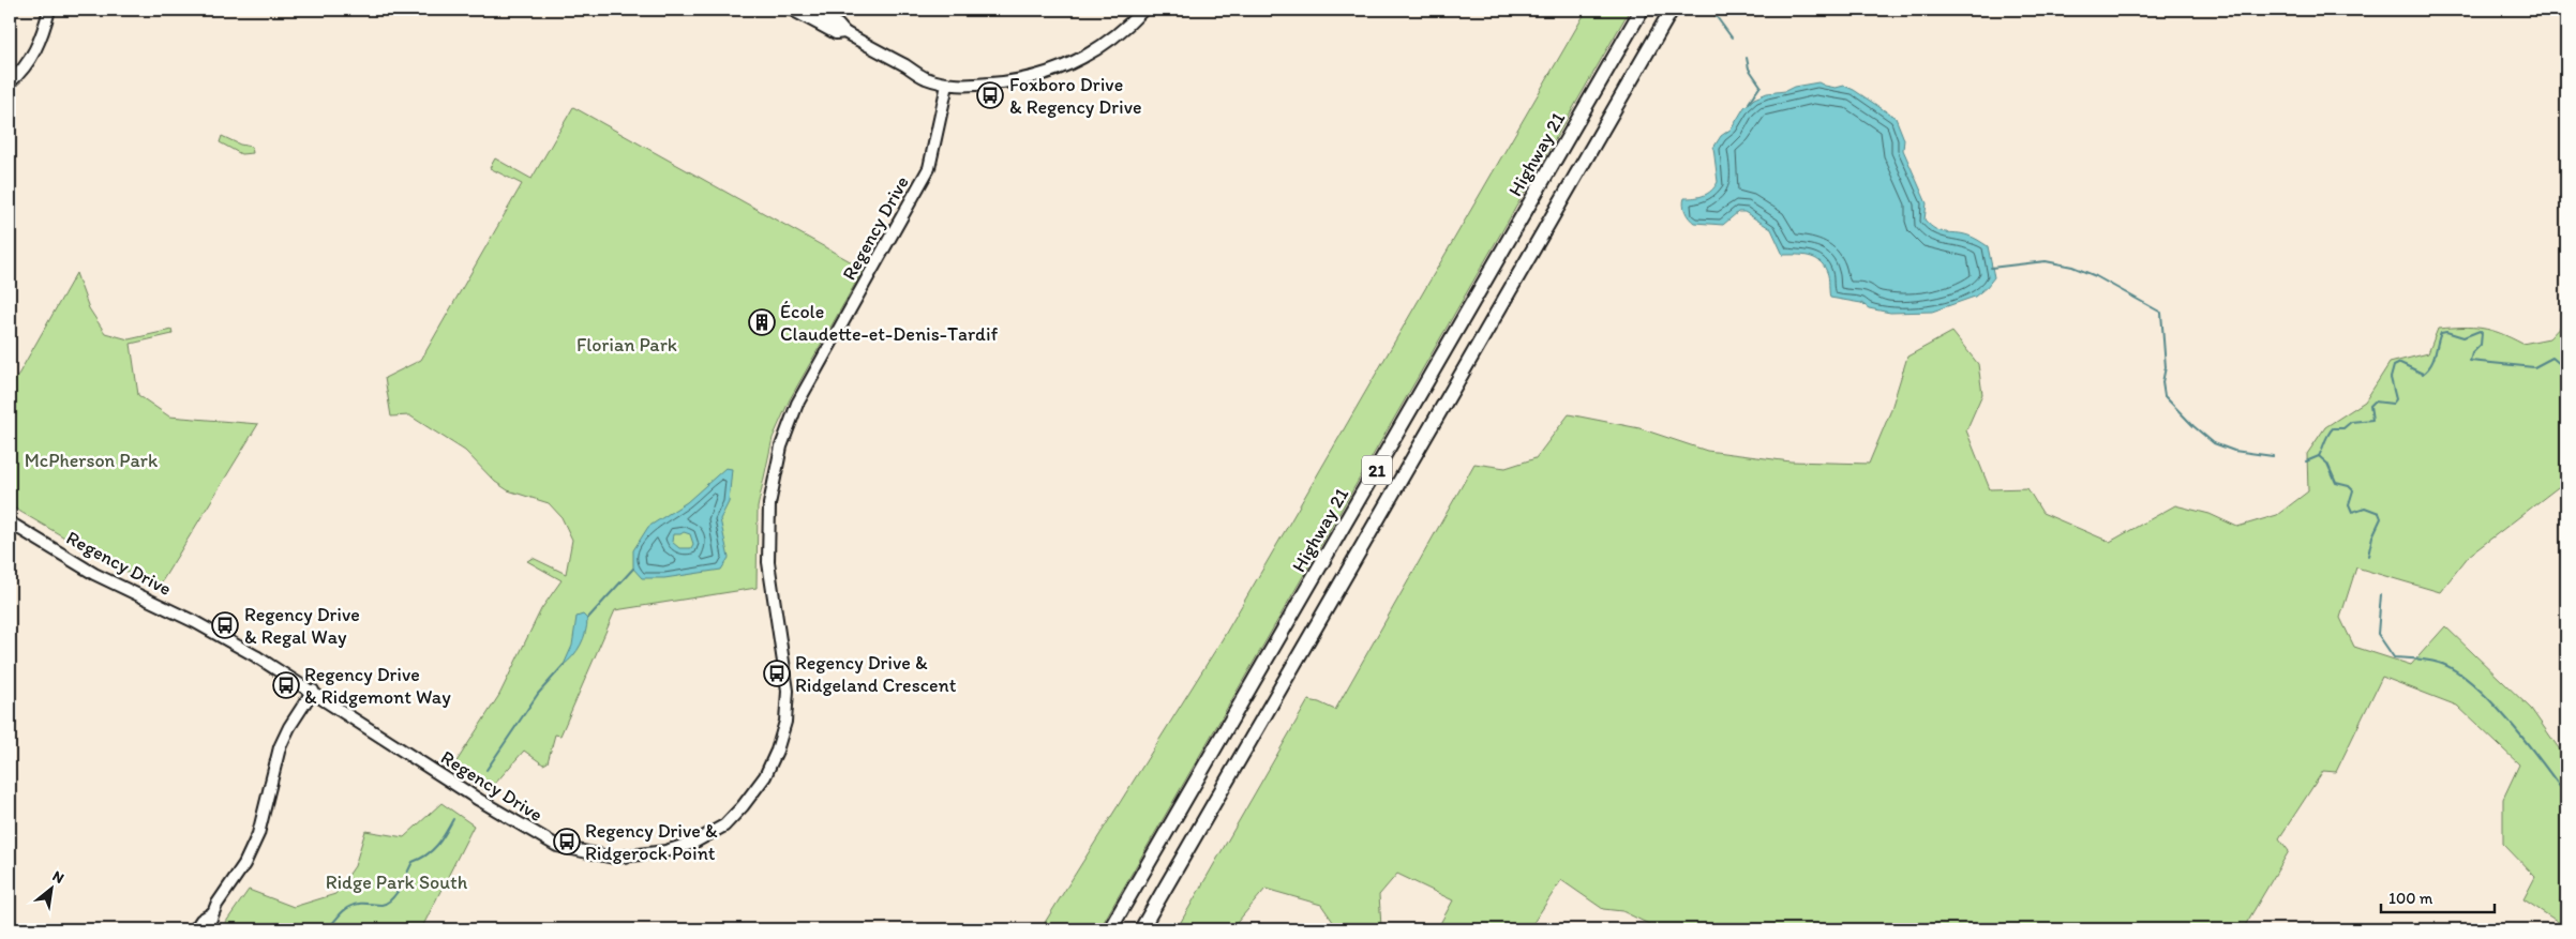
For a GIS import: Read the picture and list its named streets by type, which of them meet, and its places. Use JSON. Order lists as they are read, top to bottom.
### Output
{
  "streets": {
    "main road": ["Highway 21", "21"],
    "street": ["Regency Drive"]
  },
  "parks": ["Florian Park", "McPherson Park", "Ridge Park South"],
  "places": {
    "bus stop": [
      "Foxboro Drive & Regency Drive",
      "Regency Drive & Regal Way",
      "Regency Drive & Ridgeland Crescent",
      "Regency Drive & Ridgemont Way",
      "Regency Drive & Ridgerock Point"
    ],
    "building": ["École Claudette-et-Denis-Tardif"]
  },
  "scale_bar": "100 m",
  "north": "top right"
}
